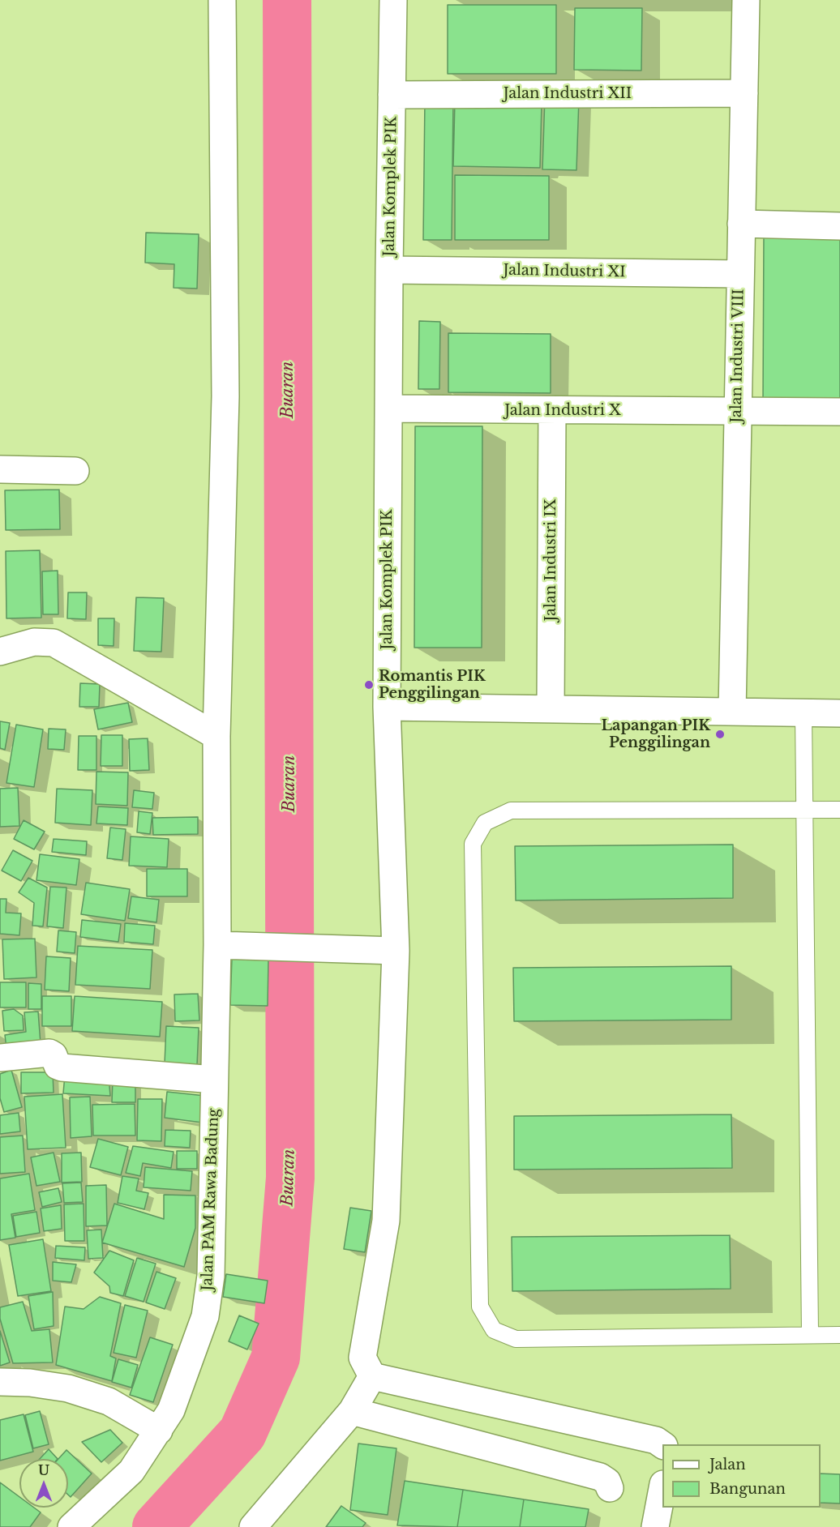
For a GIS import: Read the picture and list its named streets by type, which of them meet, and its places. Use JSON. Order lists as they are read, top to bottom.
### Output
{
  "streets": {
    "street": [
      "Jalan Industri XII",
      "Jalan Komplek PIK",
      "Jalan Industri XI",
      "Jalan Industri VIII",
      "Jalan Industri X",
      "Jalan Industri IX",
      "Jalan PAM Rawa Badung"
    ]
  },
  "crossings": [
    ["Jalan Industri XII", "Jalan Komplek PIK"],
    ["Jalan Industri XII", "Jalan Industri VIII"],
    ["Jalan Komplek PIK", "Jalan Industri XI"],
    ["Jalan Komplek PIK", "Jalan Industri X"],
    ["Jalan Industri XI", "Jalan Industri VIII"],
    ["Jalan Industri VIII", "Jalan Industri X"],
    ["Jalan Industri X", "Jalan Industri IX"]
  ],
  "water": ["Buaran"],
  "places": ["Romantis PIK Penggilingan", "Lapangan PIK Penggilingan"],
  "legend": ["Jalan", "Bangunan"],
  "north": "top"
}
